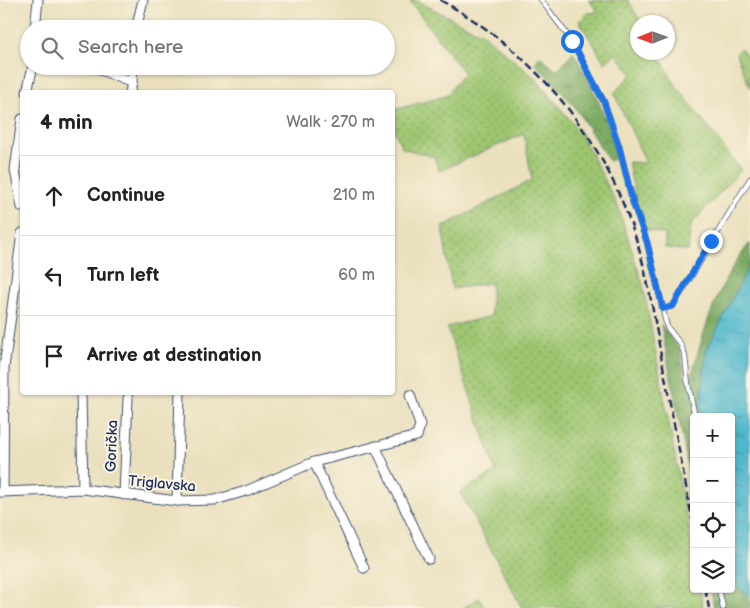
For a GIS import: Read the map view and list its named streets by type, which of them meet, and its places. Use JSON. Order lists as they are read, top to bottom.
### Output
{
  "streets": {
    "street": ["Gorička", "Triglavska"]
  },
  "crossings": [
    ["Gorička", "Triglavska"]
  ],
  "north": "left",
  "page": {
    "search": "Search here",
    "heading": ["4 min", "Walk · 270 m"],
    "list": [
      ["Continue", "210 m"],
      ["Turn left", "60 m"],
      "Arrive at destination"
    ],
    "map_buttons": ["+", "−"]
  }
}
